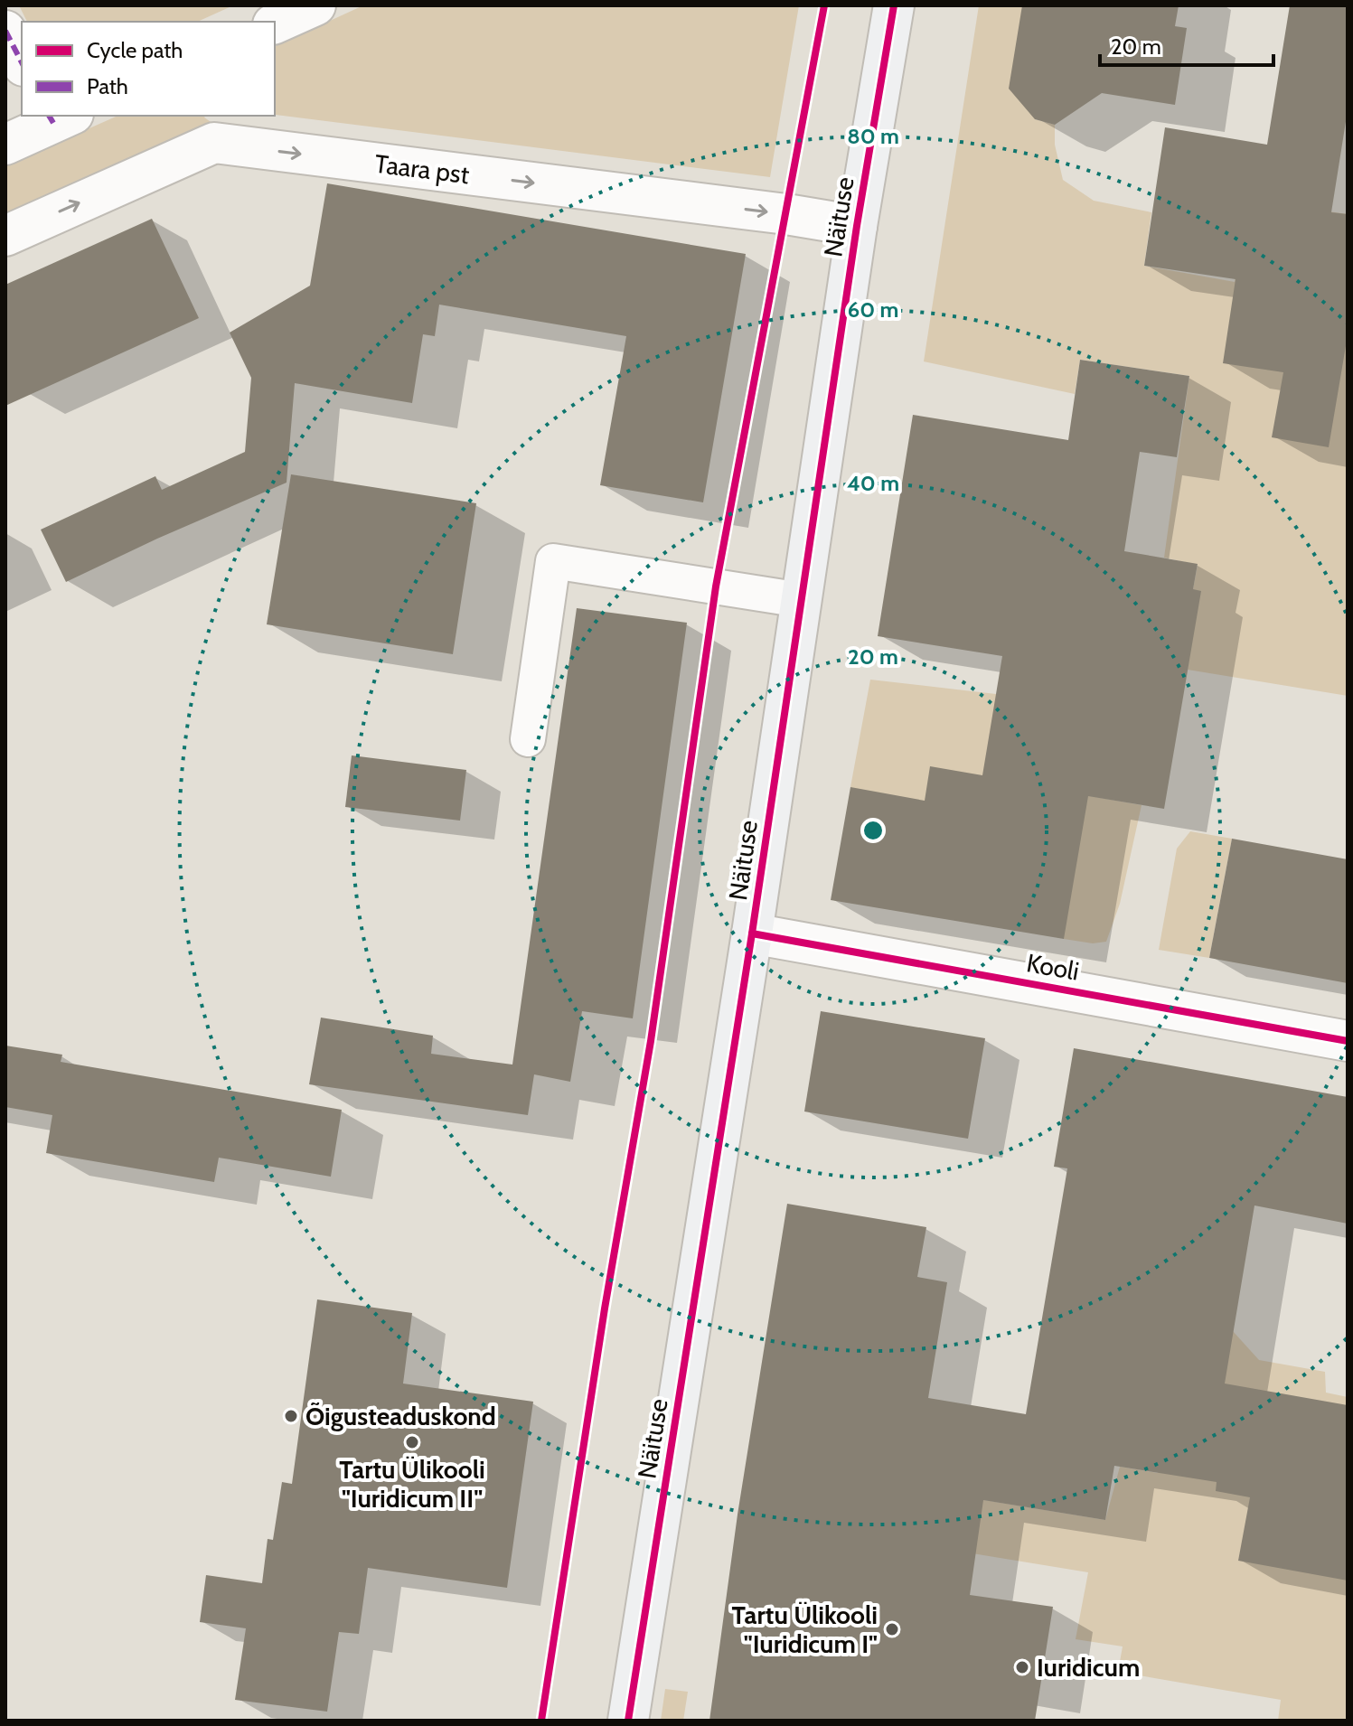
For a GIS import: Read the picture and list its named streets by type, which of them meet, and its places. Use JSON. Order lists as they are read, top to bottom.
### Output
{
  "streets": {
    "street": ["Taara pst", "Näituse", "Kooli"]
  },
  "crossings": [
    ["Taara pst", "Näituse"],
    ["Näituse", "Kooli"]
  ],
  "one_way": ["Taara pst"],
  "places": [
    "Õigusteaduskond",
    "Tartu Ülikooli \"Iuridicum II\"",
    "Tartu Ülikooli \"Iuridicum I\"",
    "Iuridicum"
  ],
  "legend": ["Cycle path", "Path"],
  "scale_bar": "20 m",
  "rings": [
    "80 m",
    "60 m",
    "40 m",
    "20 m"
  ]
}
